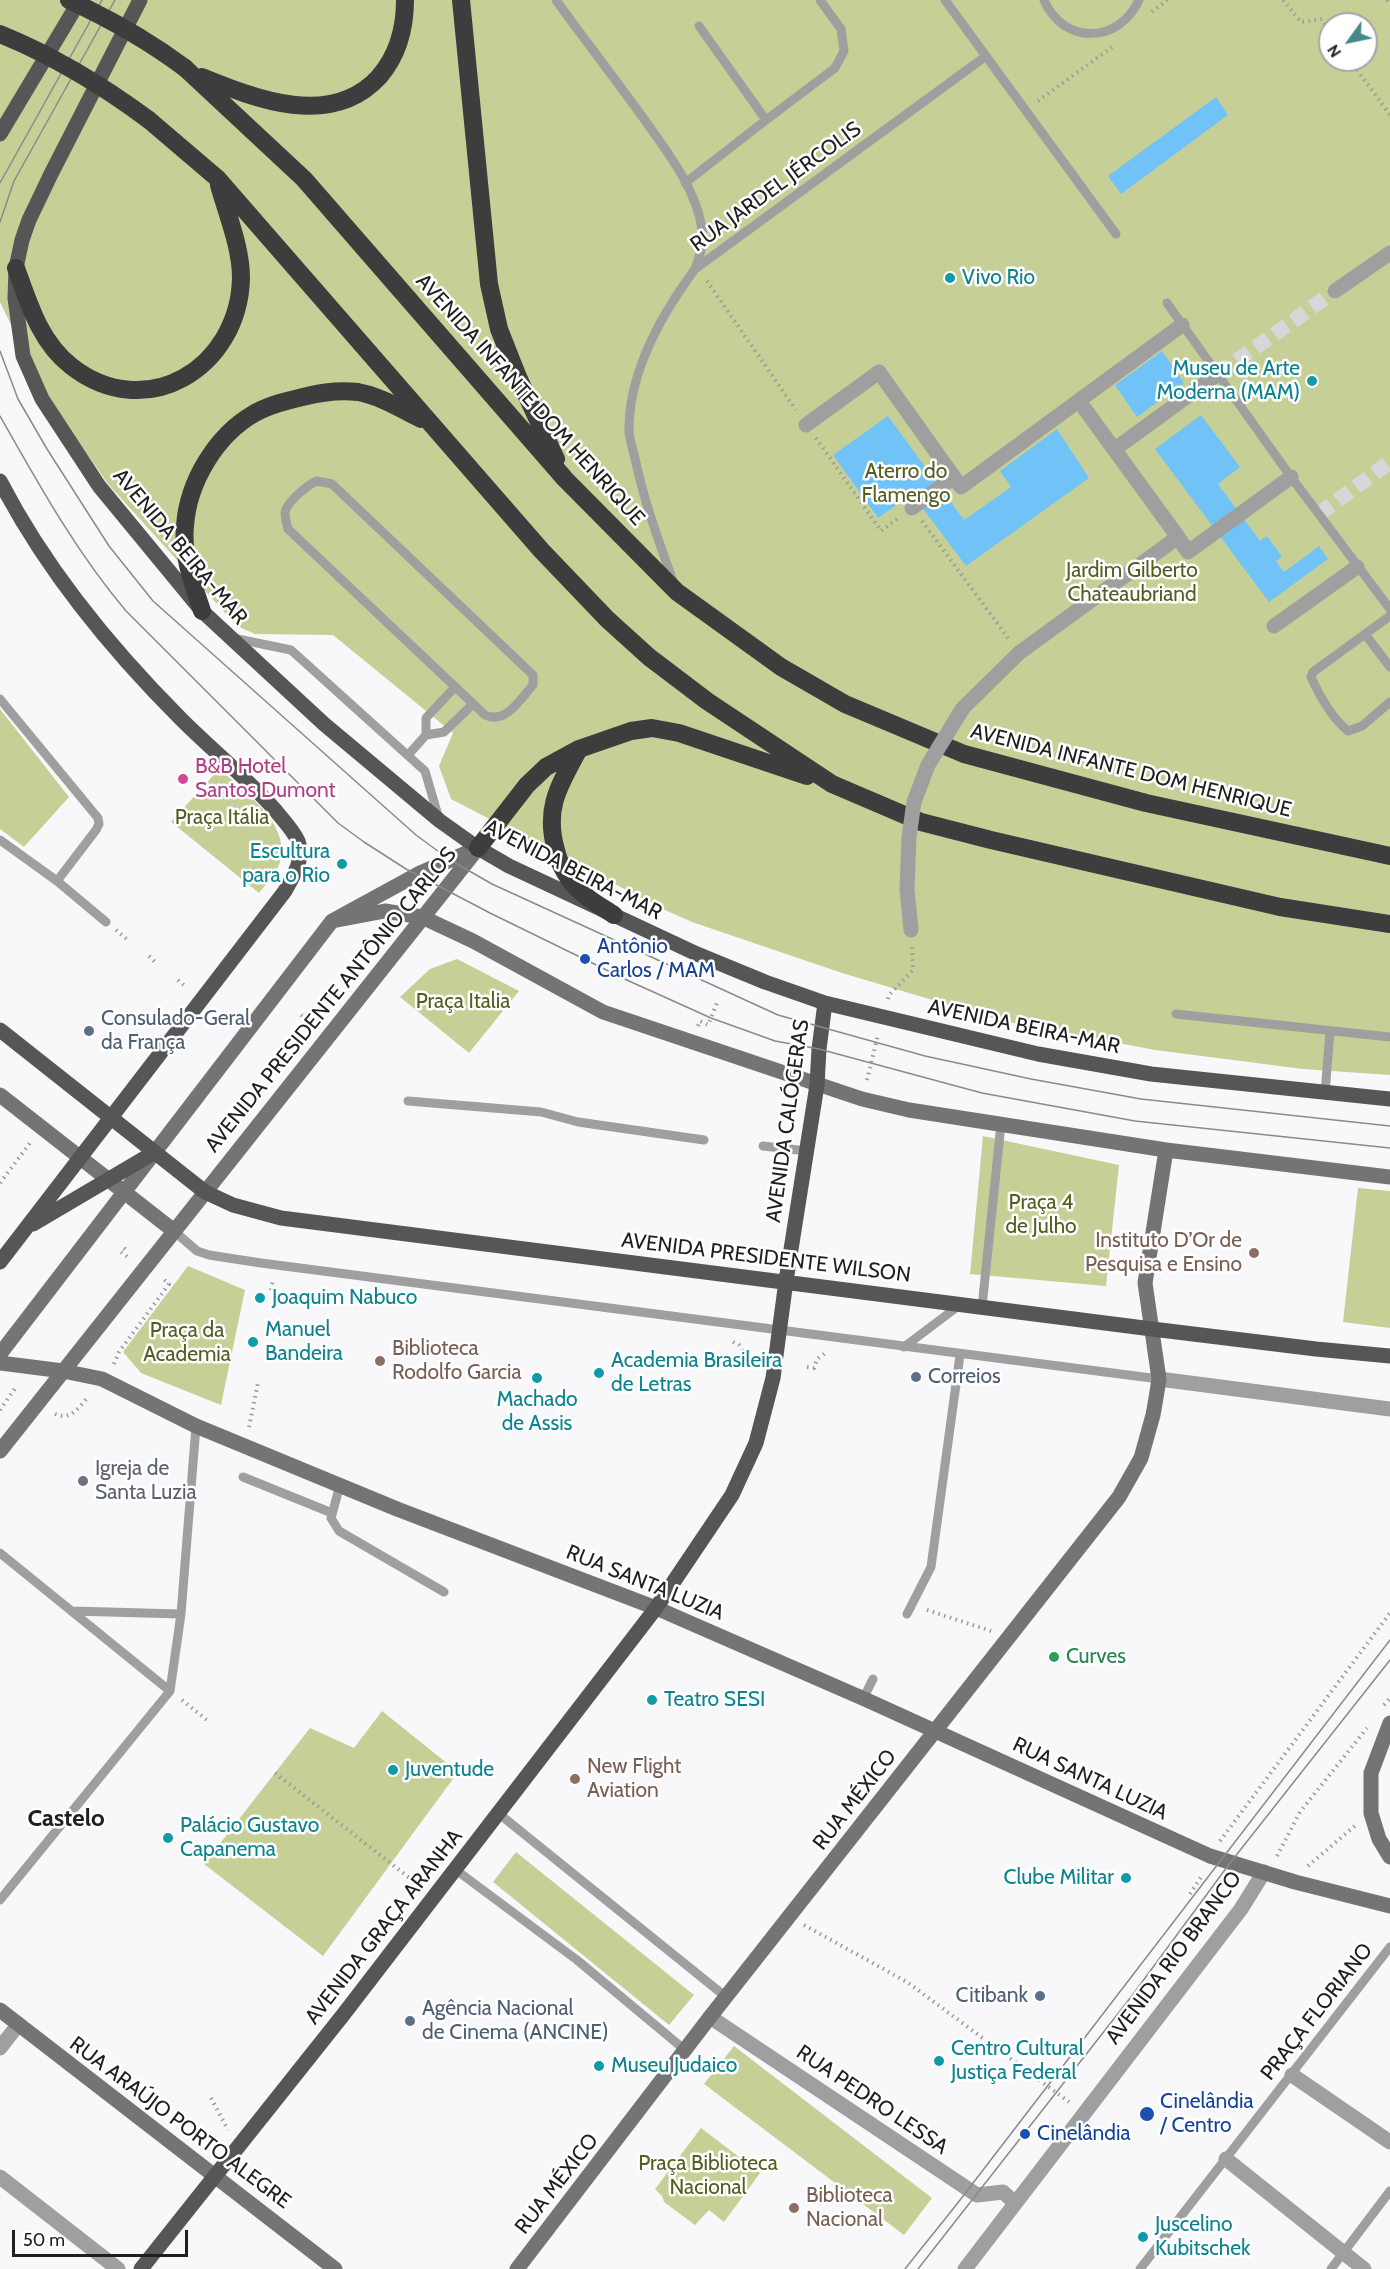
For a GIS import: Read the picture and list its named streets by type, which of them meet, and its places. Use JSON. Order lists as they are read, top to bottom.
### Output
{
  "streets": {
    "highway": ["AVENIDA INFANTE DOM HENRIQUE"],
    "main road": [
      "AVENIDA BEIRA-MAR",
      "AVENIDA CALÓGERAS",
      "AVENIDA PRESIDENTE WILSON",
      "AVENIDA GRAÇA ARANHA"
    ],
    "street": [
      "AVENIDA PRESIDENTE ANTÔNIO CARLOS",
      "RUA SANTA LUZIA",
      "RUA MÉXICO",
      "AVENIDA RIO BRANCO",
      "RUA PEDRO LESSA",
      "RUA ARAÚJO PORTO ALEGRE"
    ],
    "lane": ["RUA JARDEL JÉRCOLIS", "PRAÇA FLORIANO"]
  },
  "crossings": [
    ["RUA JARDEL JÉRCOLIS", "AVENIDA INFANTE DOM HENRIQUE"],
    ["AVENIDA BEIRA-MAR", "AVENIDA PRESIDENTE ANTÔNIO CARLOS"],
    ["AVENIDA BEIRA-MAR", "AVENIDA CALÓGERAS"],
    ["AVENIDA PRESIDENTE ANTÔNIO CARLOS", "AVENIDA PRESIDENTE WILSON"],
    ["AVENIDA PRESIDENTE ANTÔNIO CARLOS", "RUA SANTA LUZIA"],
    ["AVENIDA CALÓGERAS", "AVENIDA PRESIDENTE WILSON"],
    ["AVENIDA CALÓGERAS", "RUA SANTA LUZIA"],
    ["AVENIDA CALÓGERAS", "AVENIDA GRAÇA ARANHA"],
    ["AVENIDA PRESIDENTE WILSON", "RUA MÉXICO"],
    ["RUA SANTA LUZIA", "RUA MÉXICO"],
    ["RUA SANTA LUZIA", "AVENIDA GRAÇA ARANHA"],
    ["RUA SANTA LUZIA", "AVENIDA RIO BRANCO"],
    ["RUA MÉXICO", "RUA PEDRO LESSA"],
    ["AVENIDA GRAÇA ARANHA", "RUA ARAÚJO PORTO ALEGRE"],
    ["AVENIDA RIO BRANCO", "RUA PEDRO LESSA"]
  ],
  "districts": ["Castelo"],
  "parks": [
    "Aterro do Flamengo",
    "Jardim Gilberto Chateaubriand",
    "Praça Itália",
    "Praça Italia",
    "Praça 4 de Julho",
    "Praça da Academia",
    "Praça Biblioteca Nacional"
  ],
  "places": [
    "Vivo Rio",
    "Museu de Arte Moderna (MAM)",
    "B&B Hotel Santos Dumont",
    "Escultura para o Rio",
    "Antônio Carlos / MAM",
    "Consulado-Geral da França",
    "Instituto D’Or de Pesquisa e Ensino",
    "Joaquim Nabuco",
    "Manuel Bandeira",
    "Biblioteca Rodolfo Garcia",
    "Academia Brasileira de Letras",
    "Correios",
    "Machado de Assis",
    "Igreja de Santa Luzia",
    "Curves",
    "Teatro SESI",
    "Juventude",
    "New Flight Aviation",
    "Palácio Gustavo Capanema",
    "Clube Militar",
    "Citibank",
    "Agência Nacional de Cinema (ANCINE)",
    "Centro Cultural Justiça Federal",
    "Museu Judaico",
    "Cinelândia / Centro",
    "Cinelândia",
    "Biblioteca Nacional",
    "Juscelino Kubitschek"
  ],
  "scale_bar": "50 m",
  "north": "bottom left"
}
